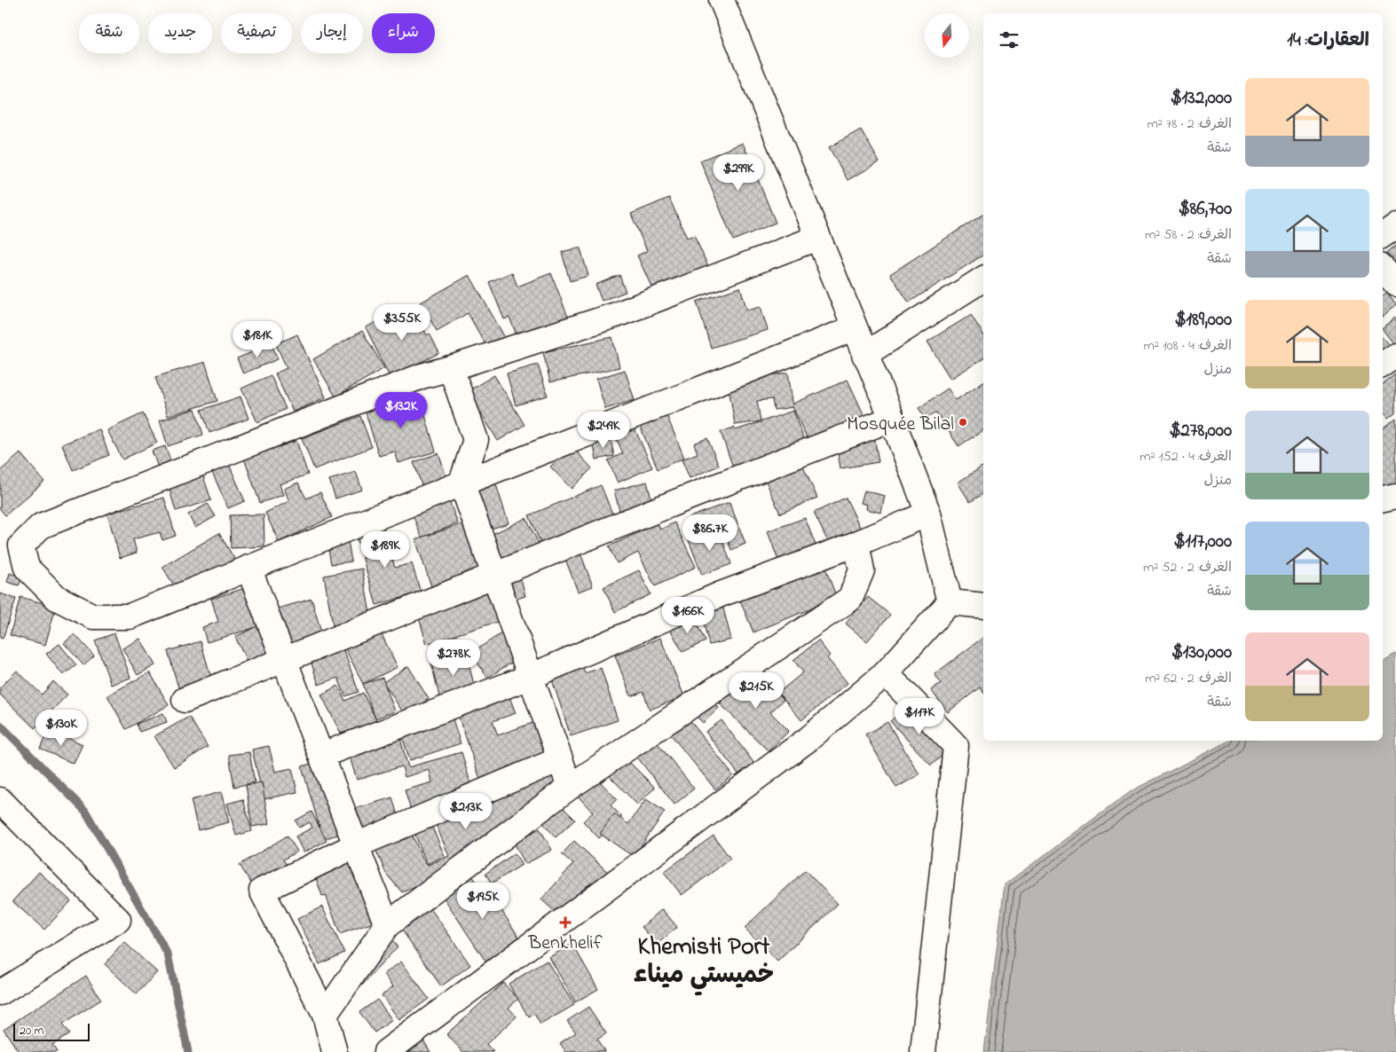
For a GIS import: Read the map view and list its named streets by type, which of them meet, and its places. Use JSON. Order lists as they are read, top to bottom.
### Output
{
  "districts": ["Khemisti Port خميستي ميناء"],
  "places": {
    "other": ["Mosquée Bilal"],
    "health": ["Benkhelif"]
  },
  "scale_bar": "20 m",
  "north": "bottom",
  "page": {
    "chip": [
      "شراء",
      "إيجار",
      "تصفية",
      "جديد",
      "شقة"
    ],
    "heading": "العقارات: 14",
    "list": [
      {
        "name": "$132,000",
        "note": "الغرف: 2 · 78 m² · شقة"
      },
      {
        "name": "$86,700",
        "note": "الغرف: 2 · 58 m² · شقة"
      },
      {
        "name": "$189,000",
        "note": "الغرف: 4 · 108 m² · منزل"
      },
      {
        "name": "$278,000",
        "note": "الغرف: 4 · 152 m² · منزل"
      },
      {
        "name": "$117,000",
        "note": "الغرف: 2 · 52 m² · شقة"
      },
      {
        "name": "$130,000",
        "note": "الغرف: 2 · 62 m² · شقة"
      }
    ],
    "price": [
      "$299K",
      "$355K",
      "$181K",
      "$132K",
      "$249K",
      "$86.7K",
      "$189K",
      "$166K",
      "$278K",
      "$215K",
      "$117K",
      "$130K",
      "$213K",
      "$195K"
    ],
    "scale": "20 m"
  }
}
